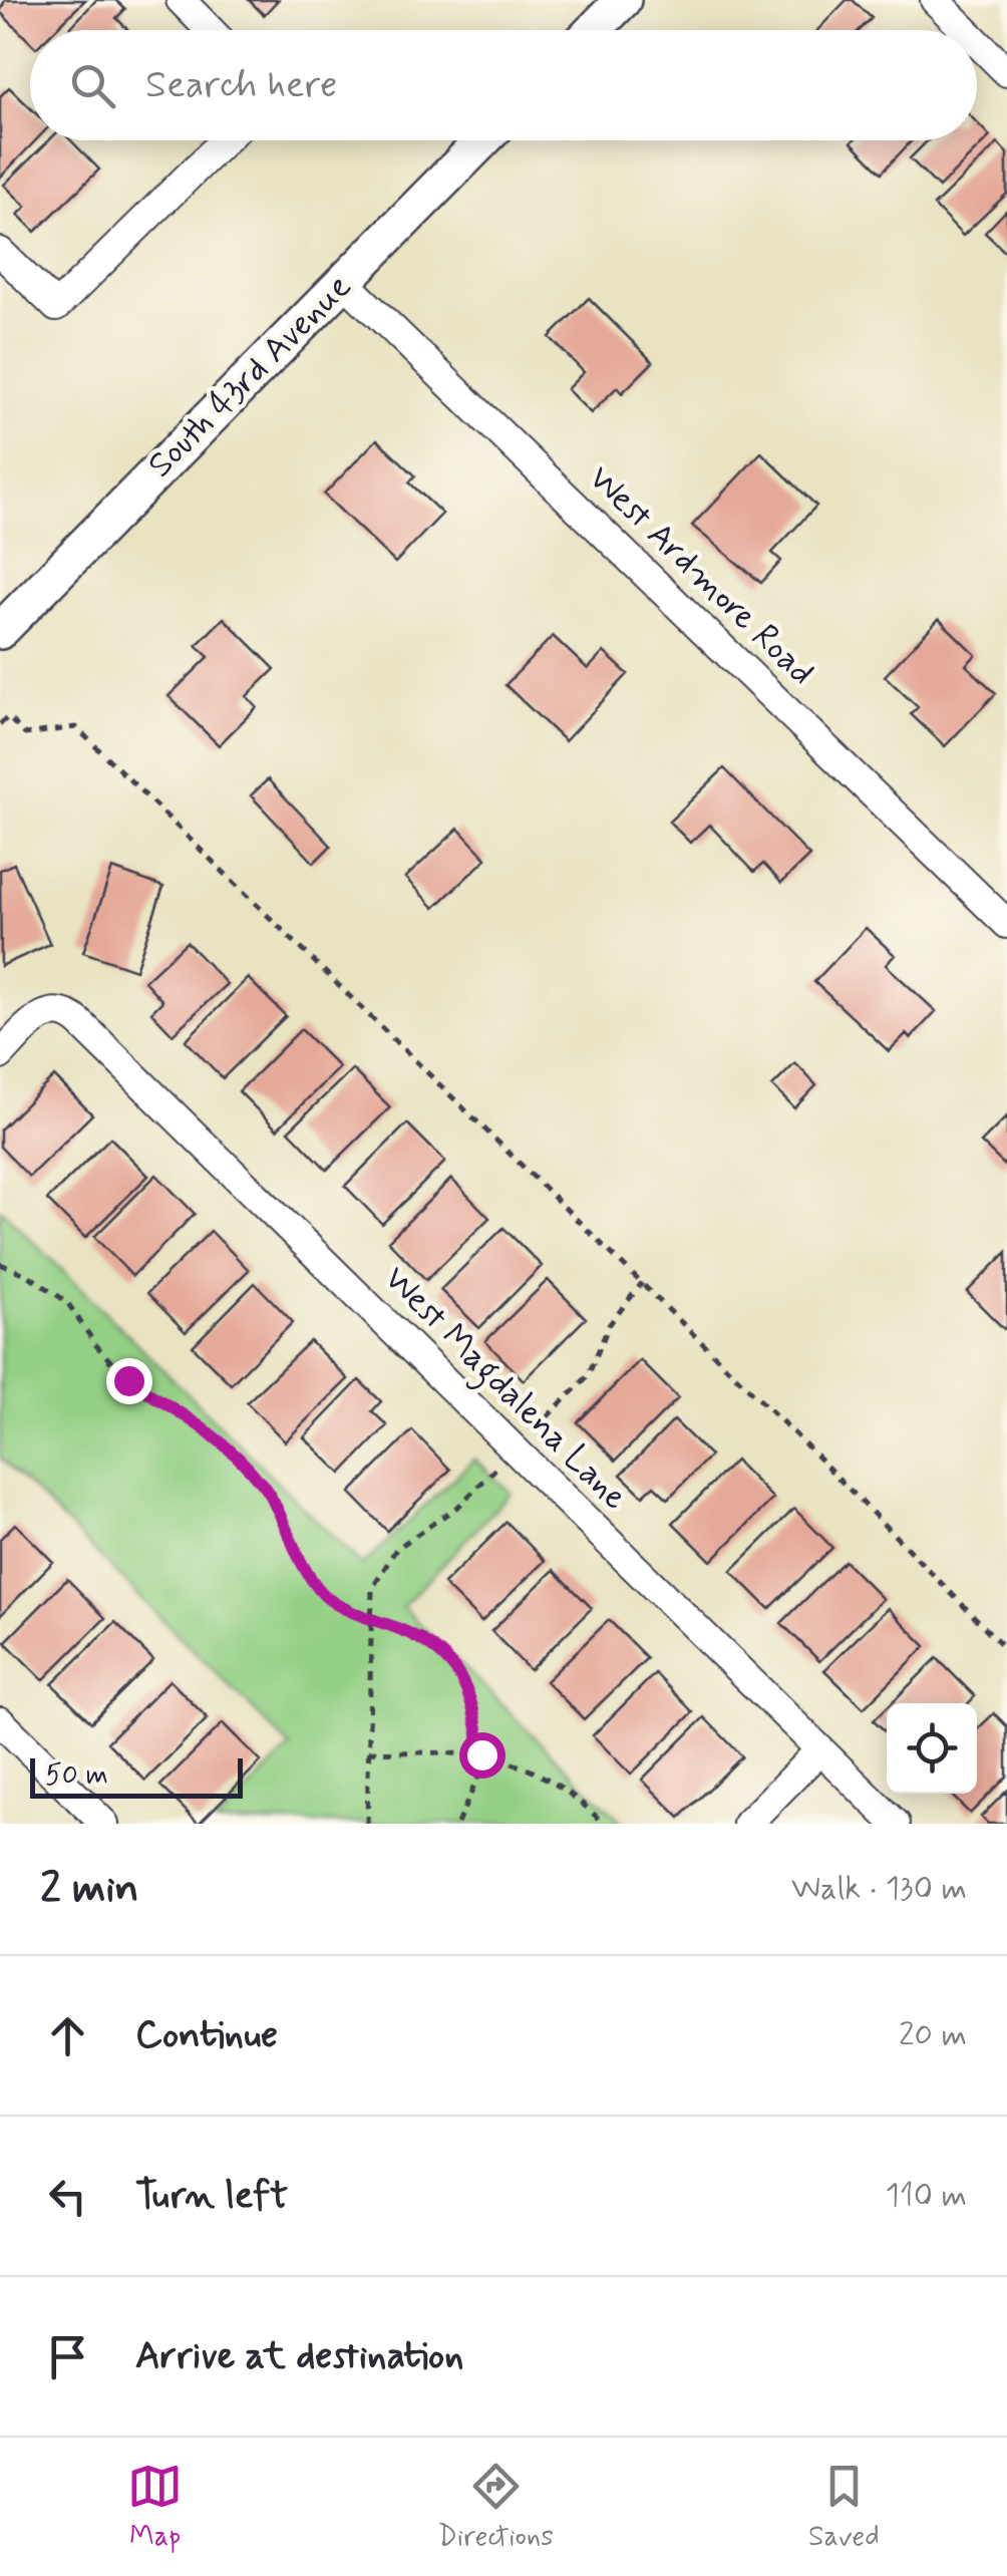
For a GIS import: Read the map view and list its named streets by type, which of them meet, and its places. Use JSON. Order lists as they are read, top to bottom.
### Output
{
  "streets": {
    "street": ["South 43rd Avenue", "West Ardmore Road", "West Magdalena Lane"]
  },
  "crossings": [
    ["South 43rd Avenue", "West Ardmore Road"]
  ],
  "scale_bar": "50 m",
  "page": {
    "search": "Search here",
    "scale": "50 m",
    "heading": ["2 min", "Walk · 130 m"],
    "list": [
      ["Continue", "20 m"],
      ["Turn left", "110 m"],
      "Arrive at destination"
    ],
    "nav": ["Map", "Directions", "Saved"]
  }
}
